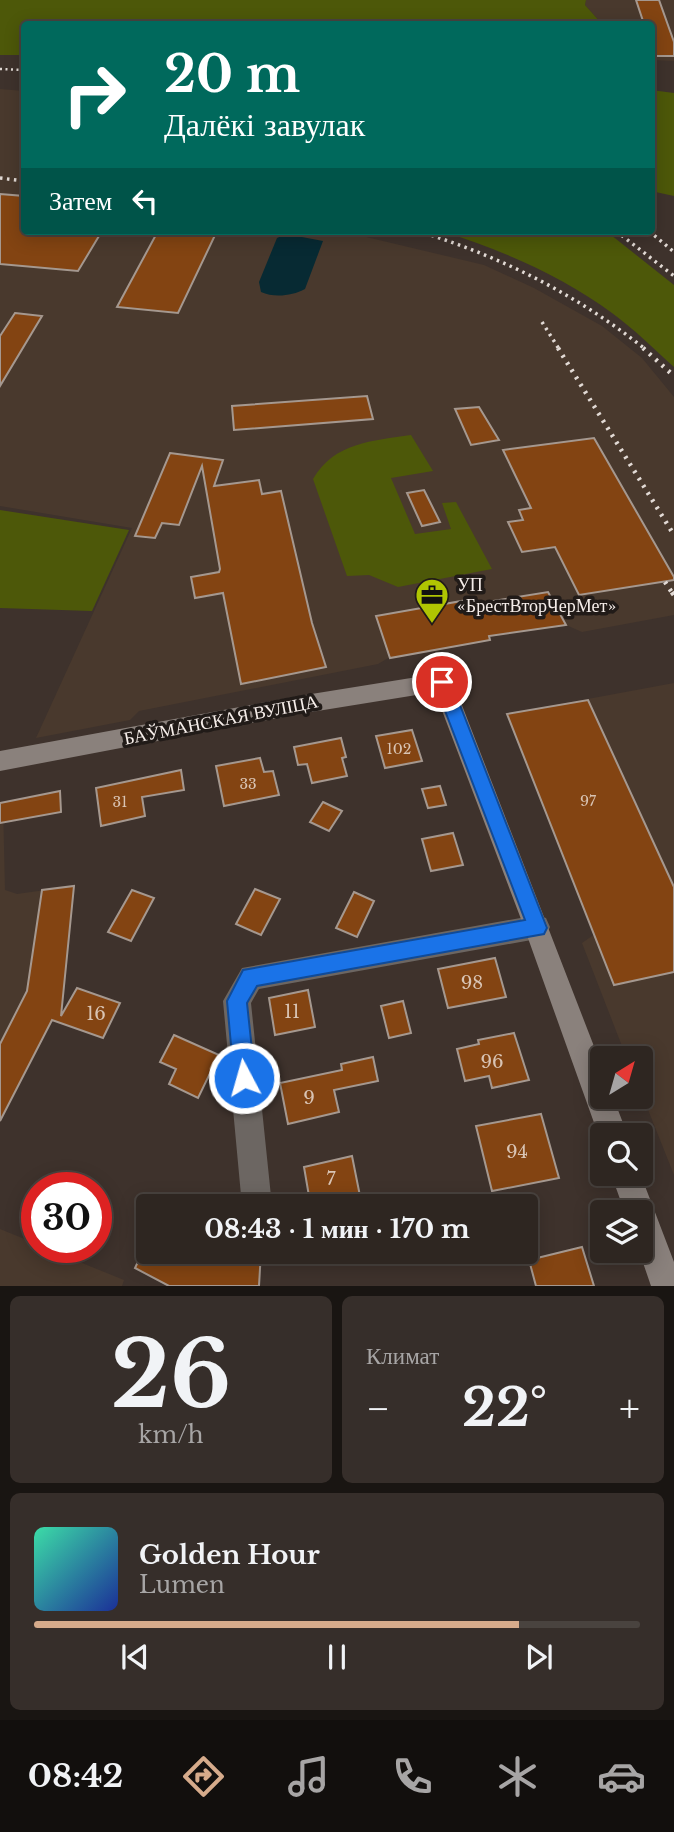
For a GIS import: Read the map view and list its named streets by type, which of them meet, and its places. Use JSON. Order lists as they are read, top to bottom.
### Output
{
  "streets": {
    "street": ["БАЎМАНСКАЯ ВУЛІЦА"]
  },
  "places": {
    "office": ["УП «БрестВторЧерМет»"]
  },
  "house_numbers": [
    "102",
    "33",
    "97",
    "31",
    "98",
    "11",
    "16",
    "96",
    "9",
    "94",
    "7"
  ],
  "north": "top right",
  "page": {
    "turn": ["20 m", "Далёкі завулак"],
    "then": "Затем",
    "limit": "30",
    "trip": "08:43 · 1 мин · 170 m",
    "tile": [
      ["26", "km/h"],
      "Климат"
    ],
    "heat": ["−", "22°", "+"],
    "song": ["Golden Hour", "Lumen"],
    "tabs": "08:42"
  }
}
